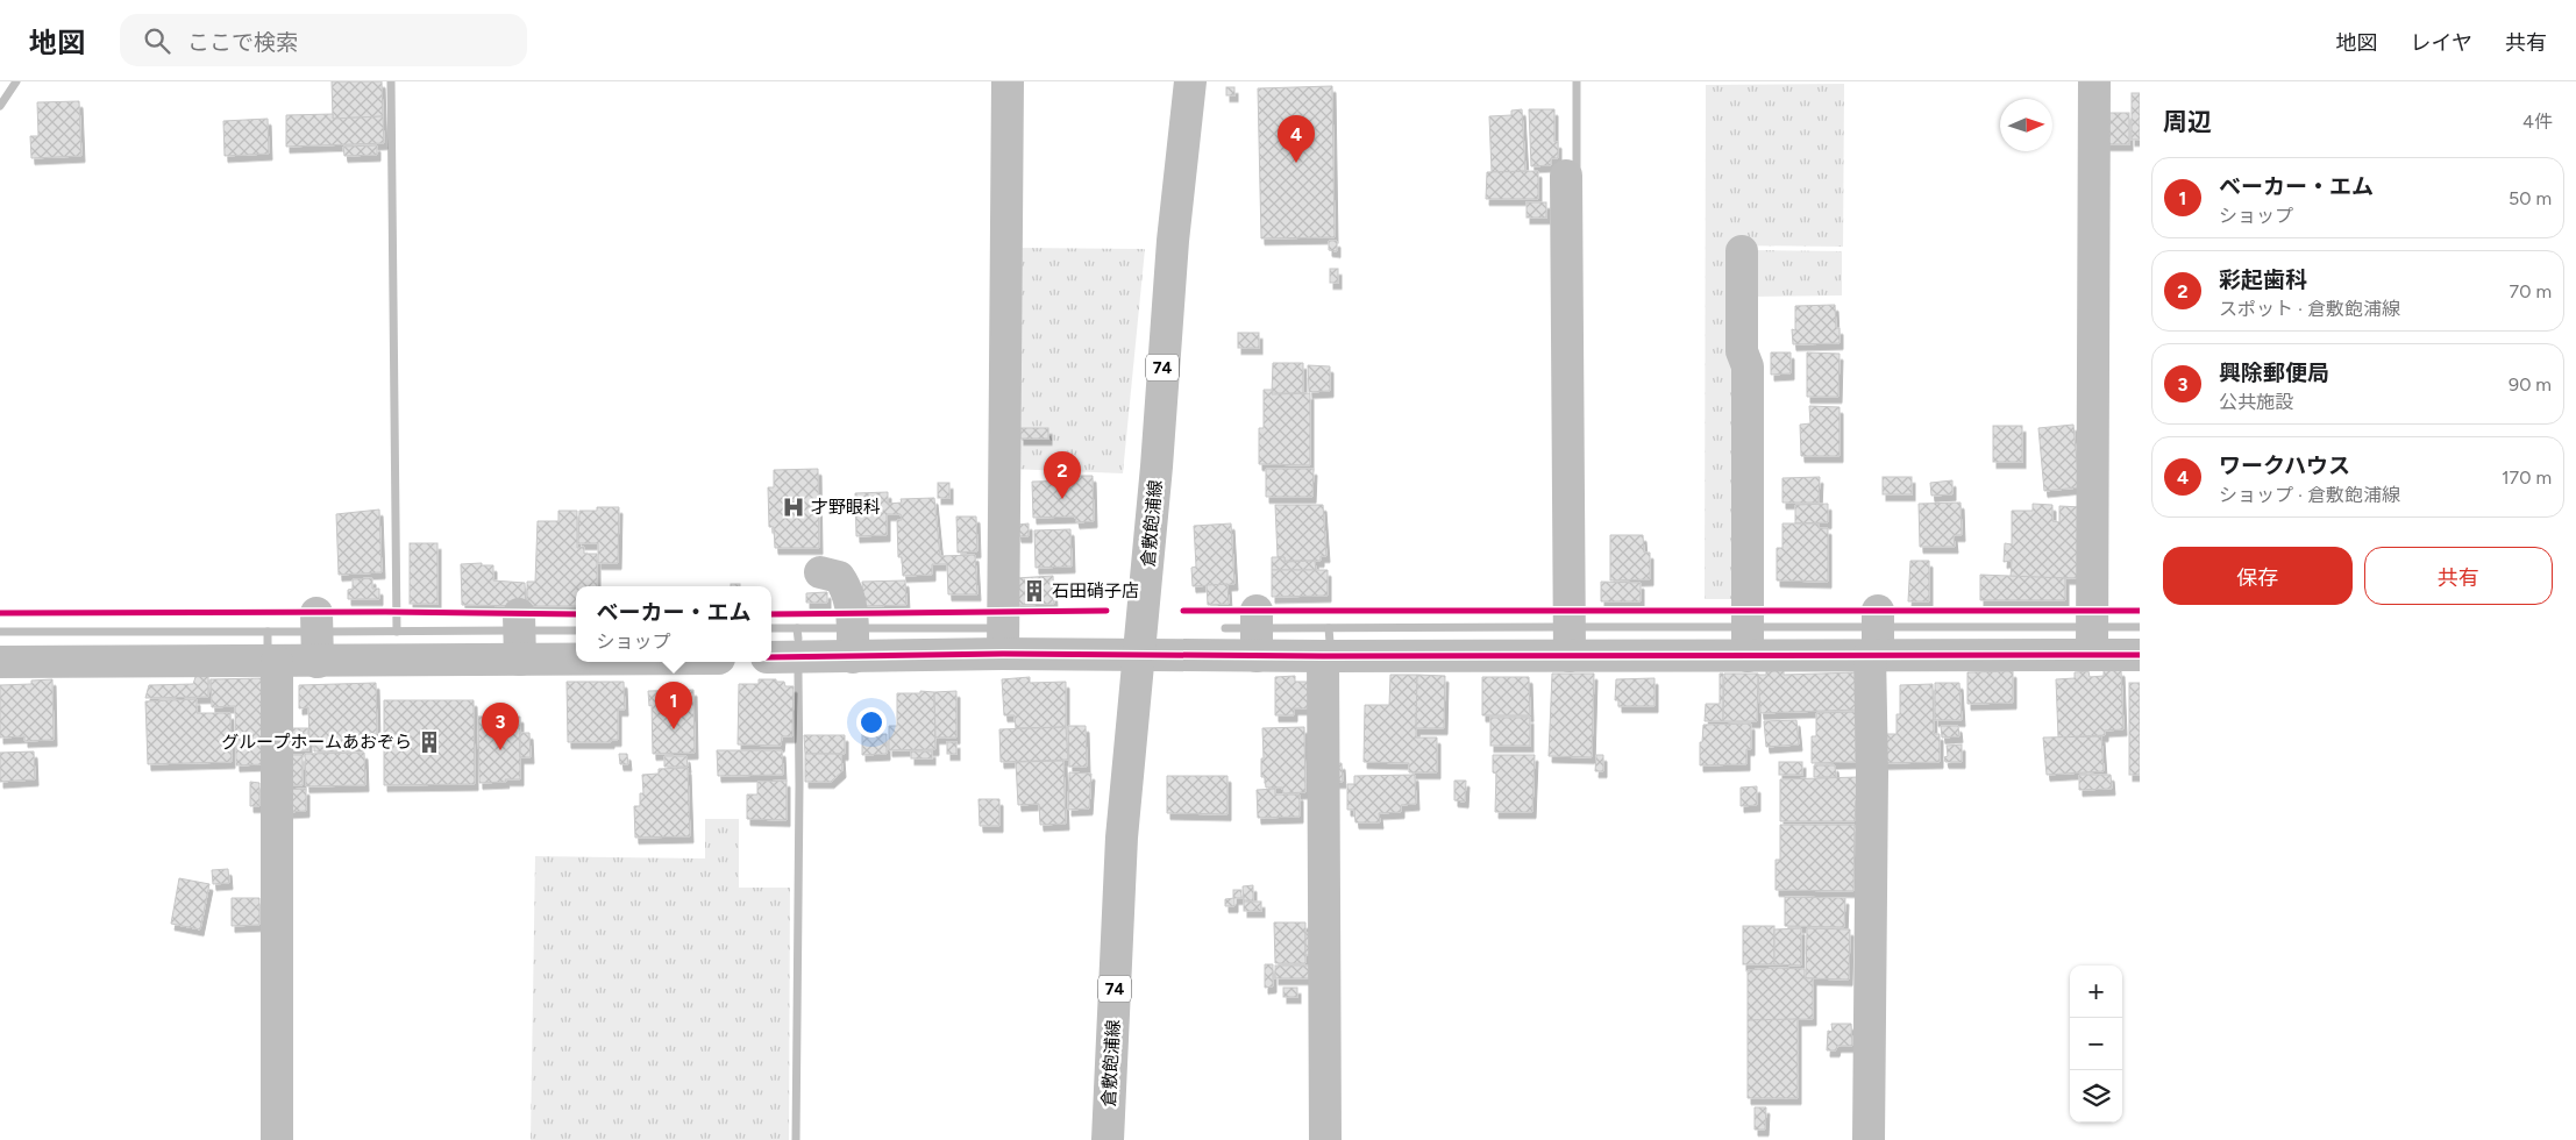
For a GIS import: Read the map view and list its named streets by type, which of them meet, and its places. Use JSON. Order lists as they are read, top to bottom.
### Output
{
  "streets": {
    "street": ["74", "倉敷飽浦線"]
  },
  "places": {
    "hospital": ["才野眼科"],
    "building": ["石田硝子店", "グループホームあおぞら"]
  },
  "north": "right",
  "page": {
    "header": "地図",
    "search": "ここで検索",
    "nav": ["地図", "レイヤ", "共有"],
    "heading": ["周辺", "4件"],
    "pins": [
      "4",
      "2",
      "1",
      "3"
    ],
    "list": [
      {
        "mark": "1",
        "name": "ベーカー・エム",
        "note": "ショップ",
        "value": "50 m"
      },
      {
        "mark": "2",
        "name": "彩起歯科",
        "note": "スポット · 倉敷飽浦線",
        "value": "70 m"
      },
      {
        "mark": "3",
        "name": "興除郵便局",
        "note": "公共施設",
        "value": "90 m"
      },
      {
        "mark": "4",
        "name": "ワークハウス",
        "note": "ショップ · 倉敷飽浦線",
        "value": "170 m"
      }
    ],
    "buttons": ["保存", "共有"],
    "popup": ["ベーカー・エム", "ショップ"],
    "map_buttons": ["+", "−"]
  }
}
